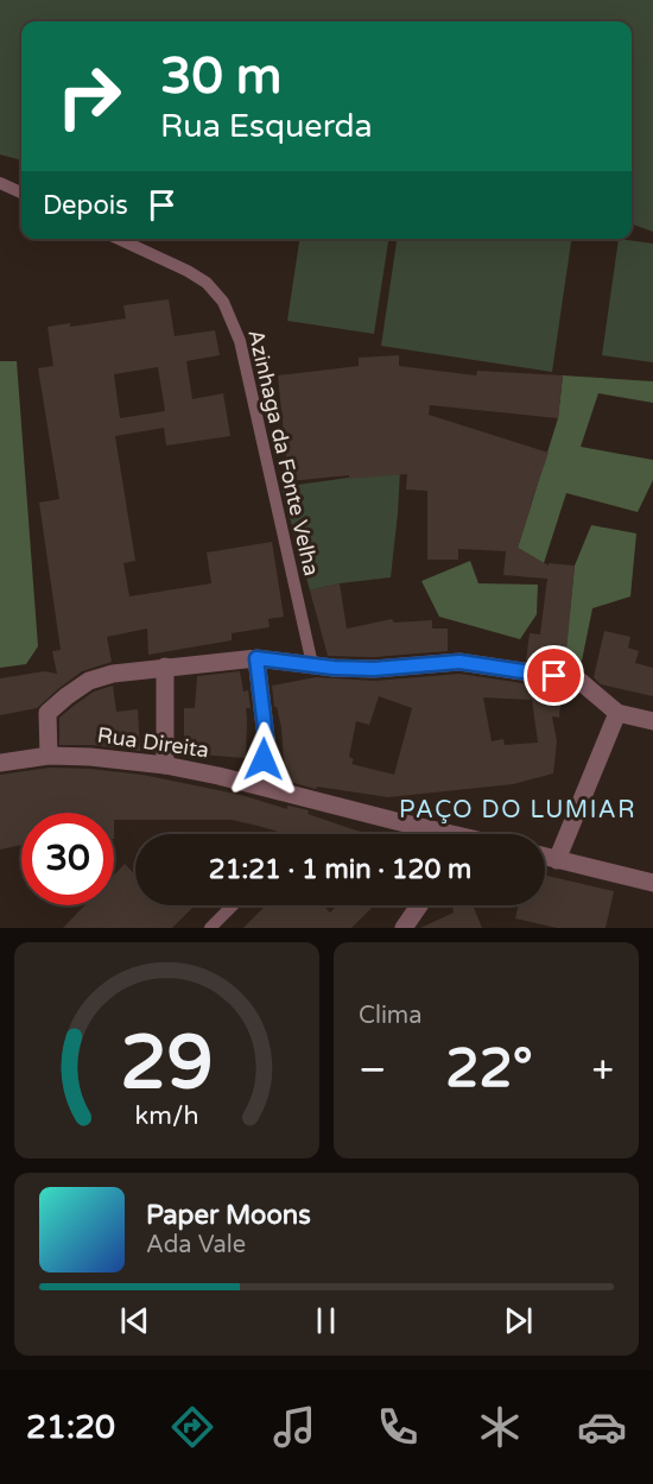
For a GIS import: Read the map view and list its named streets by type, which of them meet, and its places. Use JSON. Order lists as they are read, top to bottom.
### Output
{
  "streets": {
    "street": ["Rua Direita"],
    "lane": ["Azinhaga da Fonte Velha"]
  },
  "districts": ["PAÇO DO LUMIAR"],
  "page": {
    "turn": ["30 m", "Rua Esquerda"],
    "then": "Depois",
    "limit": "30",
    "trip": "21:21 · 1 min · 120 m",
    "tile": "Clima",
    "heat": ["−", "22°", "+"],
    "song": ["Paper Moons", "Ada Vale"],
    "tabs": "21:20",
    "gauge": ["29", "km/h"]
  }
}
